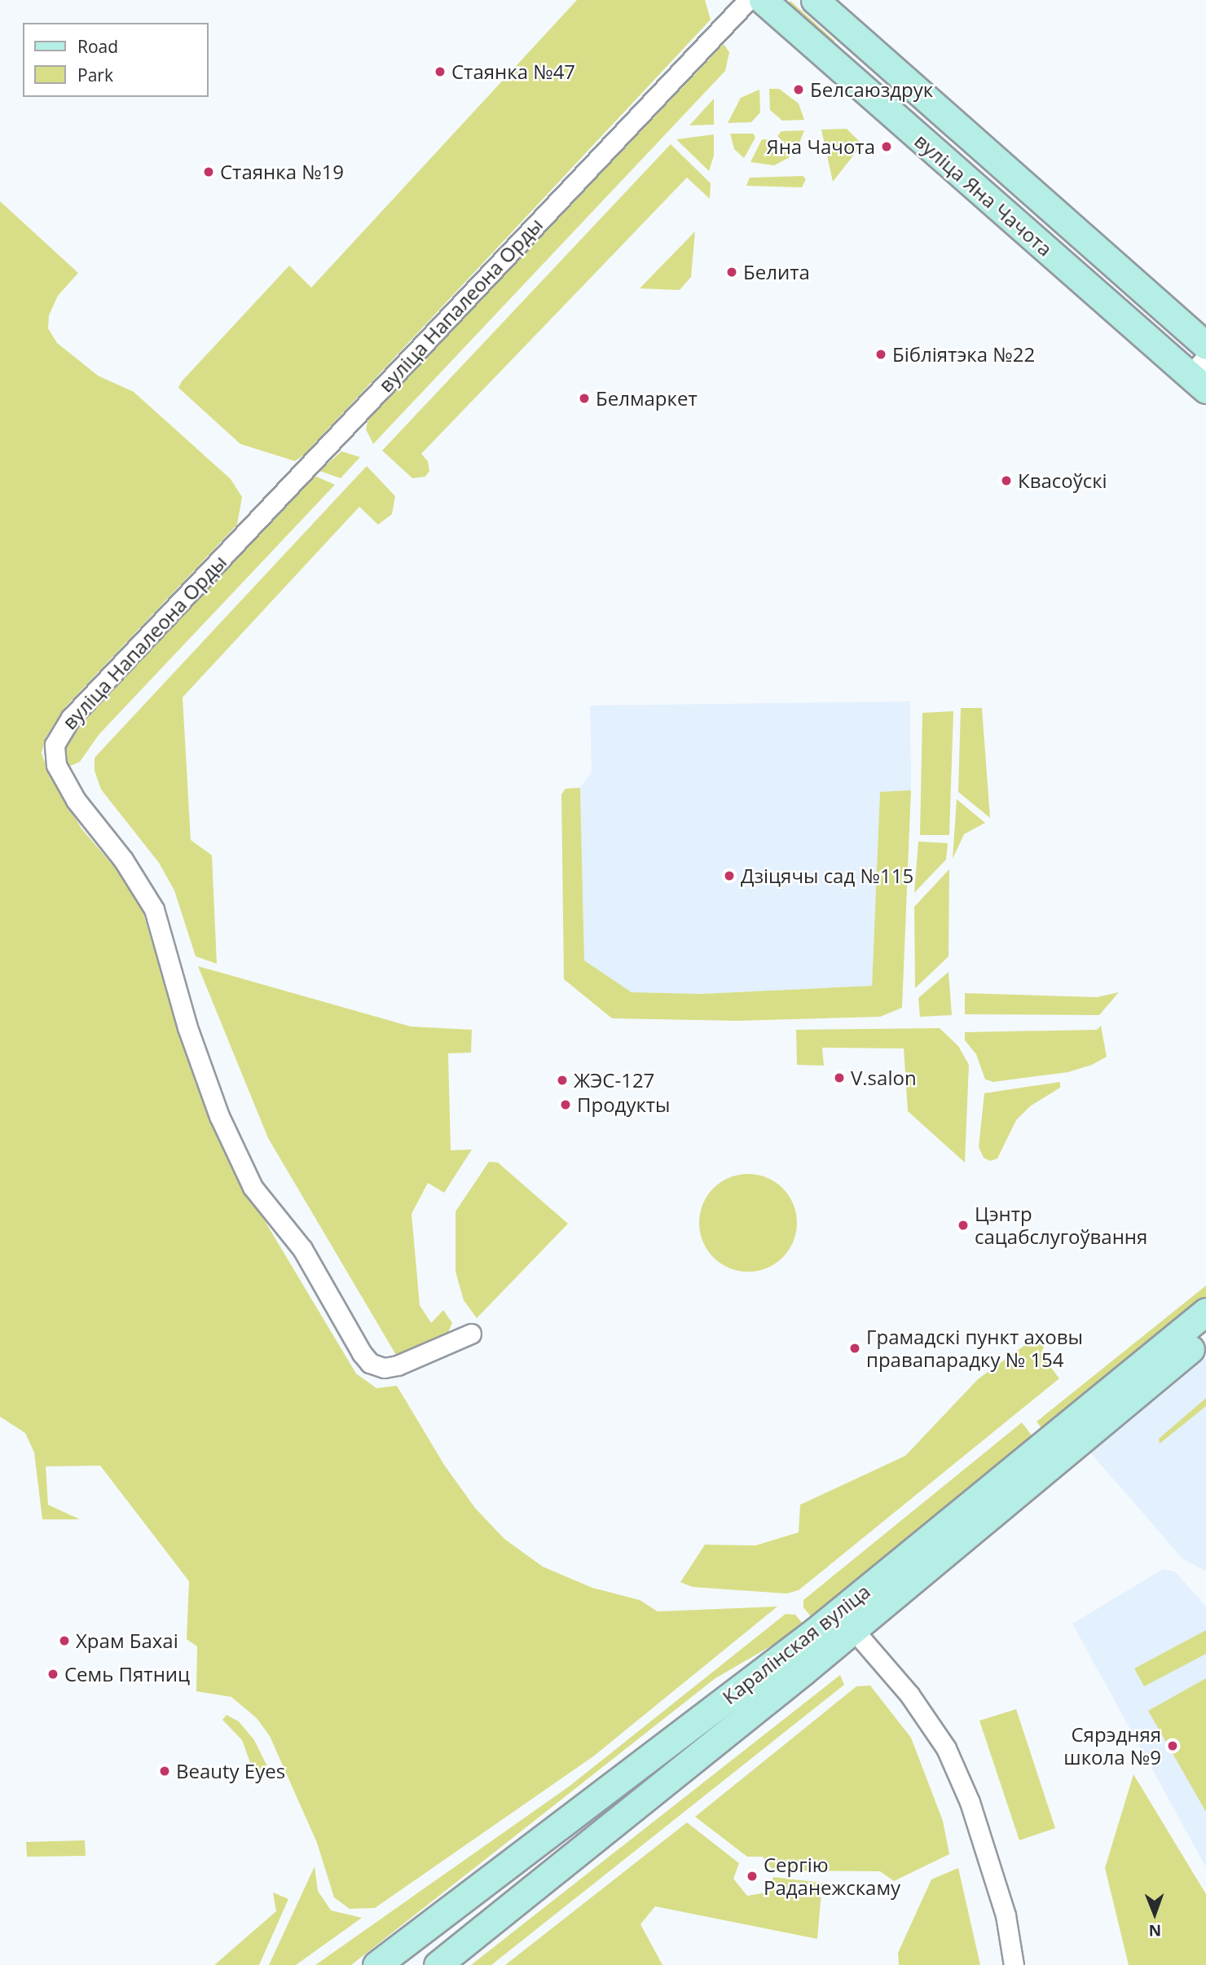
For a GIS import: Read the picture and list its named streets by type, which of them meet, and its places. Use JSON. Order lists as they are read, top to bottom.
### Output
{
  "streets": {
    "main road": ["вуліца Яна Чачота", "Каралінская вуліца"],
    "street": ["вуліца Напалеона Орды"]
  },
  "places": [
    "Стаянка №47",
    "Белсаюздрук",
    "Яна Чачота",
    "Стаянка №19",
    "Белита",
    "Бібліятэка №22",
    "Белмаркет",
    "Квасоўскі",
    "Дзіцячы сад №115",
    "V.salon",
    "ЖЭС-127",
    "Продукты",
    "Цэнтр сацабслугоўвання",
    "Грамадскі пункт аховы правапарадку № 154",
    "Храм Бахаі",
    "Семь Пятниц",
    "Сярэдняя школа №9",
    "Beauty Eyes",
    "Сергію Раданежскаму"
  ],
  "legend": ["Road", "Park"],
  "north": "bottom"
}
